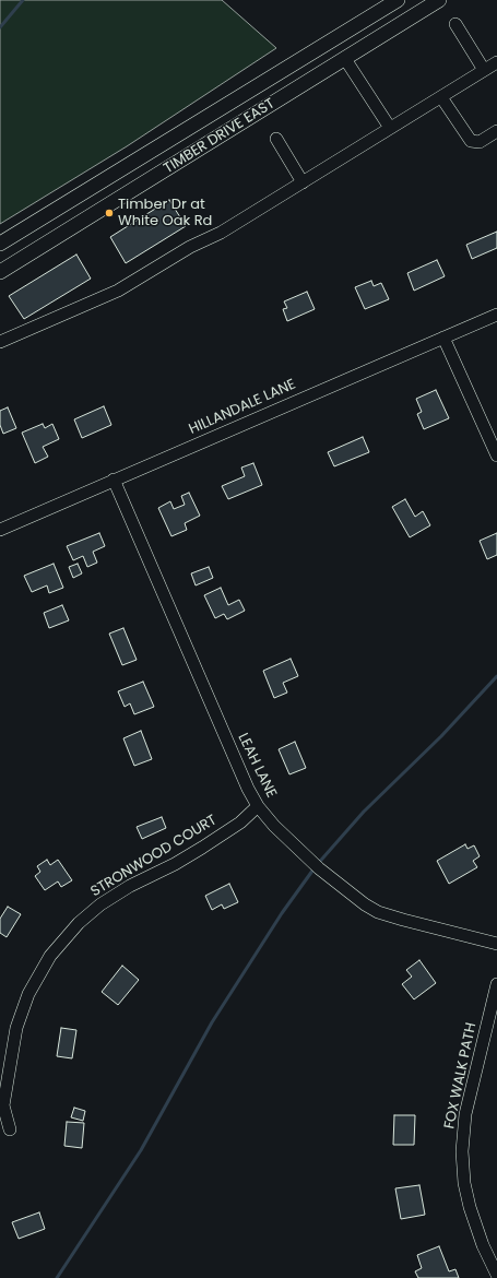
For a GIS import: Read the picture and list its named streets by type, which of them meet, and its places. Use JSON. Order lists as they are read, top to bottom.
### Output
{
  "streets": {
    "main road": ["TIMBER DRIVE EAST"],
    "street": [
      "HILLANDALE LANE",
      "LEAH LANE",
      "STRONWOOD COURT",
      "FOX WALK PATH"
    ]
  },
  "crossings": [
    ["HILLANDALE LANE", "LEAH LANE"],
    ["LEAH LANE", "STRONWOOD COURT"]
  ],
  "places": ["Timber Dr at White Oak Rd"]
}
